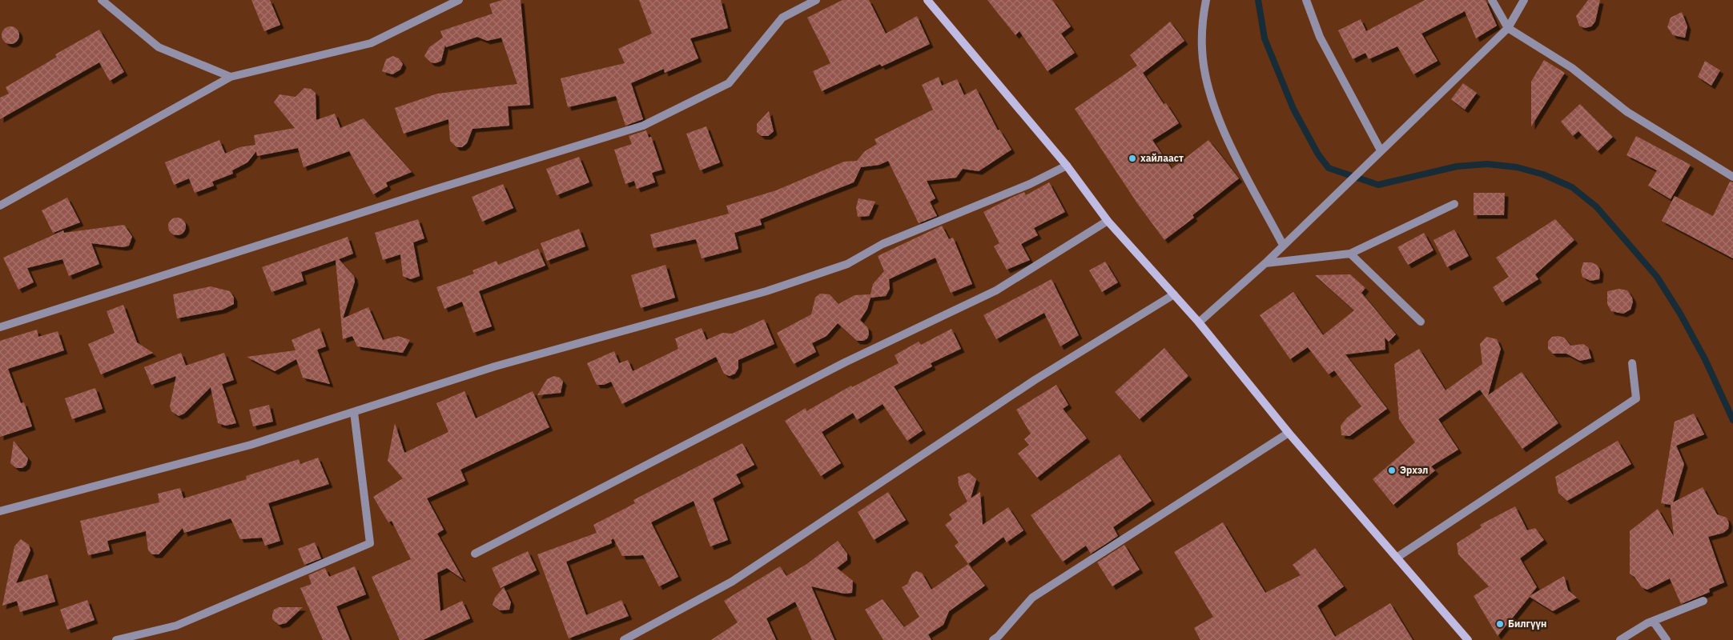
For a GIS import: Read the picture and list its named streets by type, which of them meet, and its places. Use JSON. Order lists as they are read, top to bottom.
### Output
{
  "places": ["хайлааст", "Эрхэл", "Билгүүн"]
}
